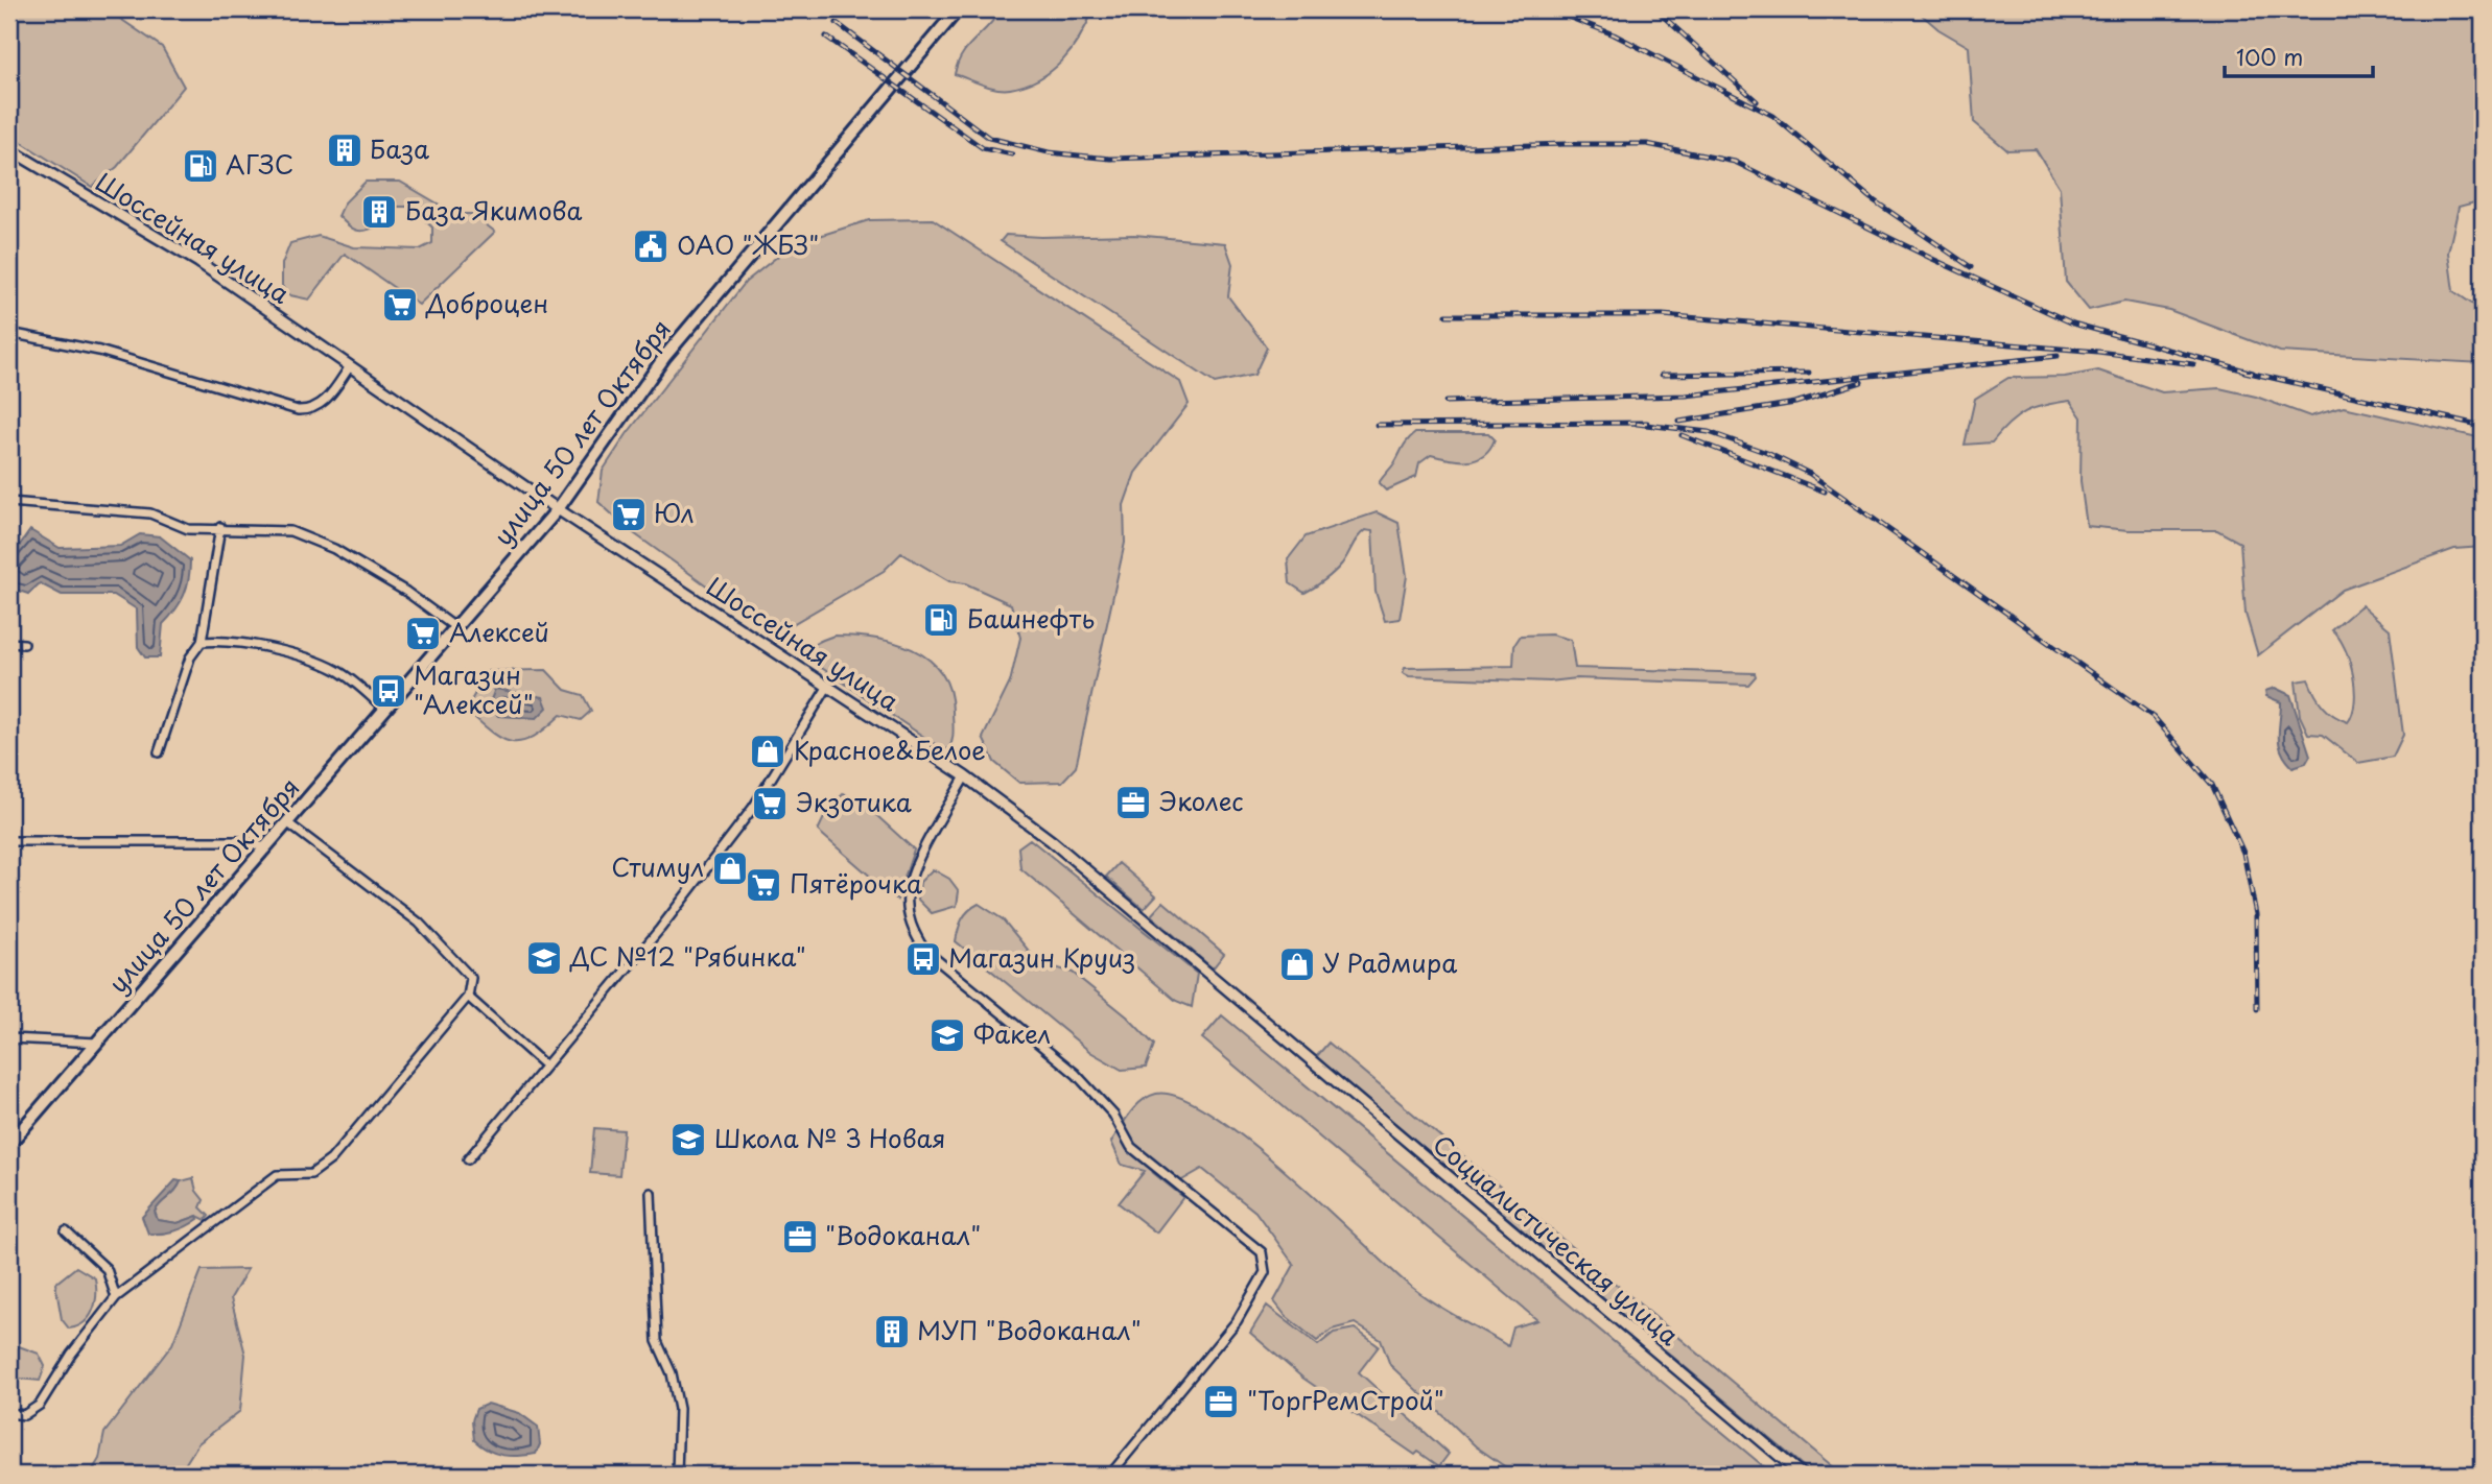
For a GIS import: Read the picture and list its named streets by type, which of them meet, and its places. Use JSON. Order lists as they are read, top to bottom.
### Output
{
  "streets": {
    "main road": ["улица 50 лет Октября"],
    "street": ["Шоссейная улица", "Социалистическая улица"]
  },
  "crossings": [
    ["Шоссейная улица", "улица 50 лет Октября"],
    ["Шоссейная улица", "Социалистическая улица"]
  ],
  "places": {
    "building": ["База", "База Якимова", "МУП \"Водоканал\""],
    "fuel station": ["АГЗС", "Башнефть"],
    "public building": ["ОАО \"ЖБЗ\""],
    "supermarket": [
      "Доброцен",
      "Юл",
      "Алексей",
      "Экзотика",
      "Пятёрочка"
    ],
    "bus stop": ["Магазин \"Алексей\"", "Магазин Круиз"],
    "shop": ["Красное&Белое", "Стимул", "У Радмира"],
    "office": ["Эколес", "\"Водоканал\"", "\"ТоргРемСтрой\""],
    "school or university": ["ДС №12 \"Рябинка\"", "Факел", "Школа № 3 Новая"]
  },
  "scale_bar": "100 m"
}
